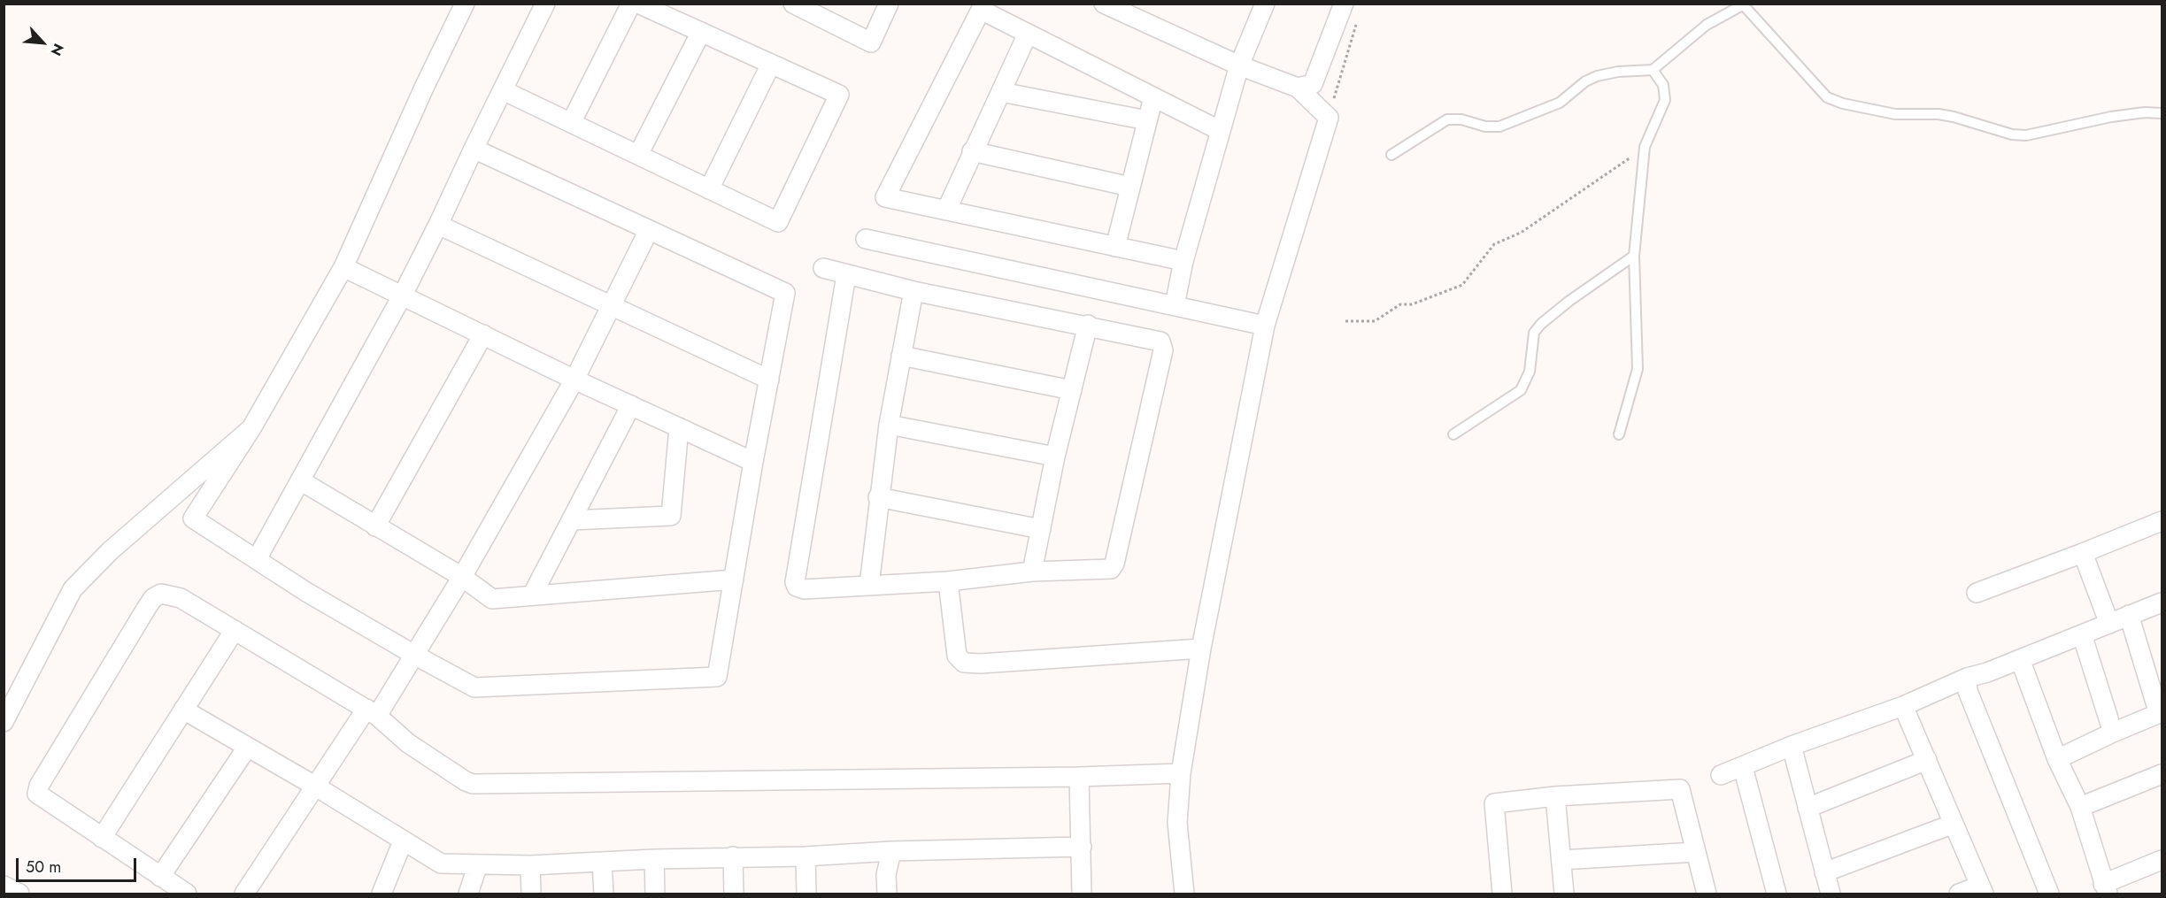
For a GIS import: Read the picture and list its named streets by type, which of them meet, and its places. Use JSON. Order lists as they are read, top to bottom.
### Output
{
  "scale_bar": "50 m",
  "north": "bottom right"
}
